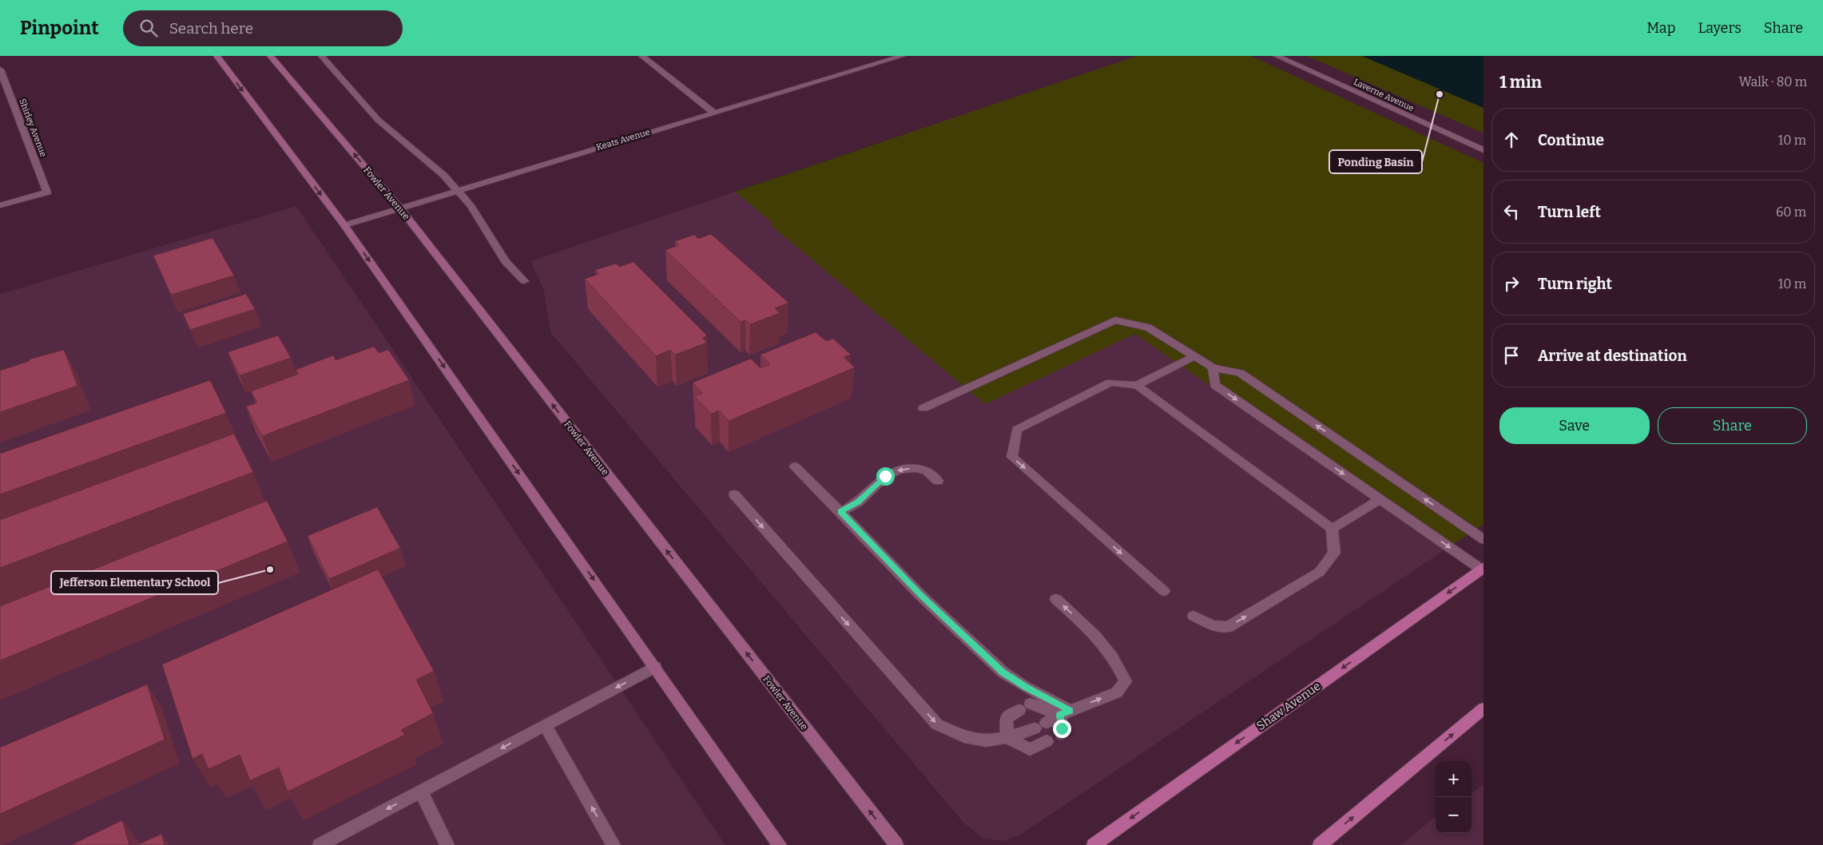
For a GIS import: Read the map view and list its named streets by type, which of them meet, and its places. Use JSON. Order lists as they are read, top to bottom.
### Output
{
  "streets": {
    "main road": ["Fowler Avenue", "Shaw Avenue"],
    "street": ["Laverne Avenue", "Shirley Avenue", "Keats Avenue"]
  },
  "crossings": [
    ["Keats Avenue", "Fowler Avenue"]
  ],
  "one_way": ["Shaw Avenue"],
  "places": ["Ponding Basin", "Jefferson Elementary School"],
  "page": {
    "header": "Pinpoint",
    "search": "Search here",
    "nav": ["Map", "Layers", "Share"],
    "heading": ["1 min", "Walk · 80 m"],
    "list": [
      ["Continue", "10 m"],
      ["Turn left", "60 m"],
      ["Turn right", "10 m"],
      "Arrive at destination"
    ],
    "buttons": ["Save", "Share"],
    "map_buttons": ["+", "−"]
  }
}
